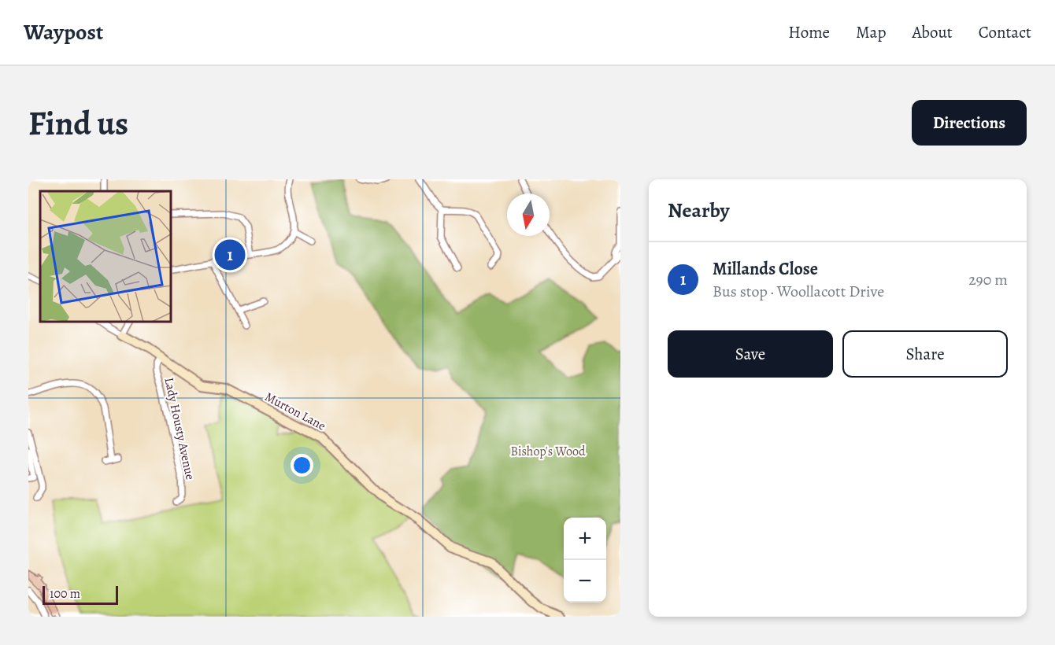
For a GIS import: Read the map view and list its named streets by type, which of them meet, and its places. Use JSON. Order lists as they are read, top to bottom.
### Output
{
  "streets": {
    "street": ["Murton Lane", "Lady Housty Avenue"]
  },
  "crossings": [
    ["Murton Lane", "Lady Housty Avenue"]
  ],
  "parks": ["Bishop's Wood"],
  "scale_bar": "100 m",
  "north": "bottom",
  "page": {
    "header": "Waypost",
    "nav": [
      "Home",
      "Map",
      "About",
      "Contact"
    ],
    "buttons": [
      "Directions",
      ["Save", "Share"]
    ],
    "title": "Find us",
    "heading": "Nearby",
    "pins": "1",
    "list": [
      {
        "mark": "1",
        "name": "Millands Close",
        "note": "Bus stop · Woollacott Drive",
        "value": "290 m"
      }
    ],
    "map_buttons": ["+", "−"],
    "scale": "100 m"
  }
}
